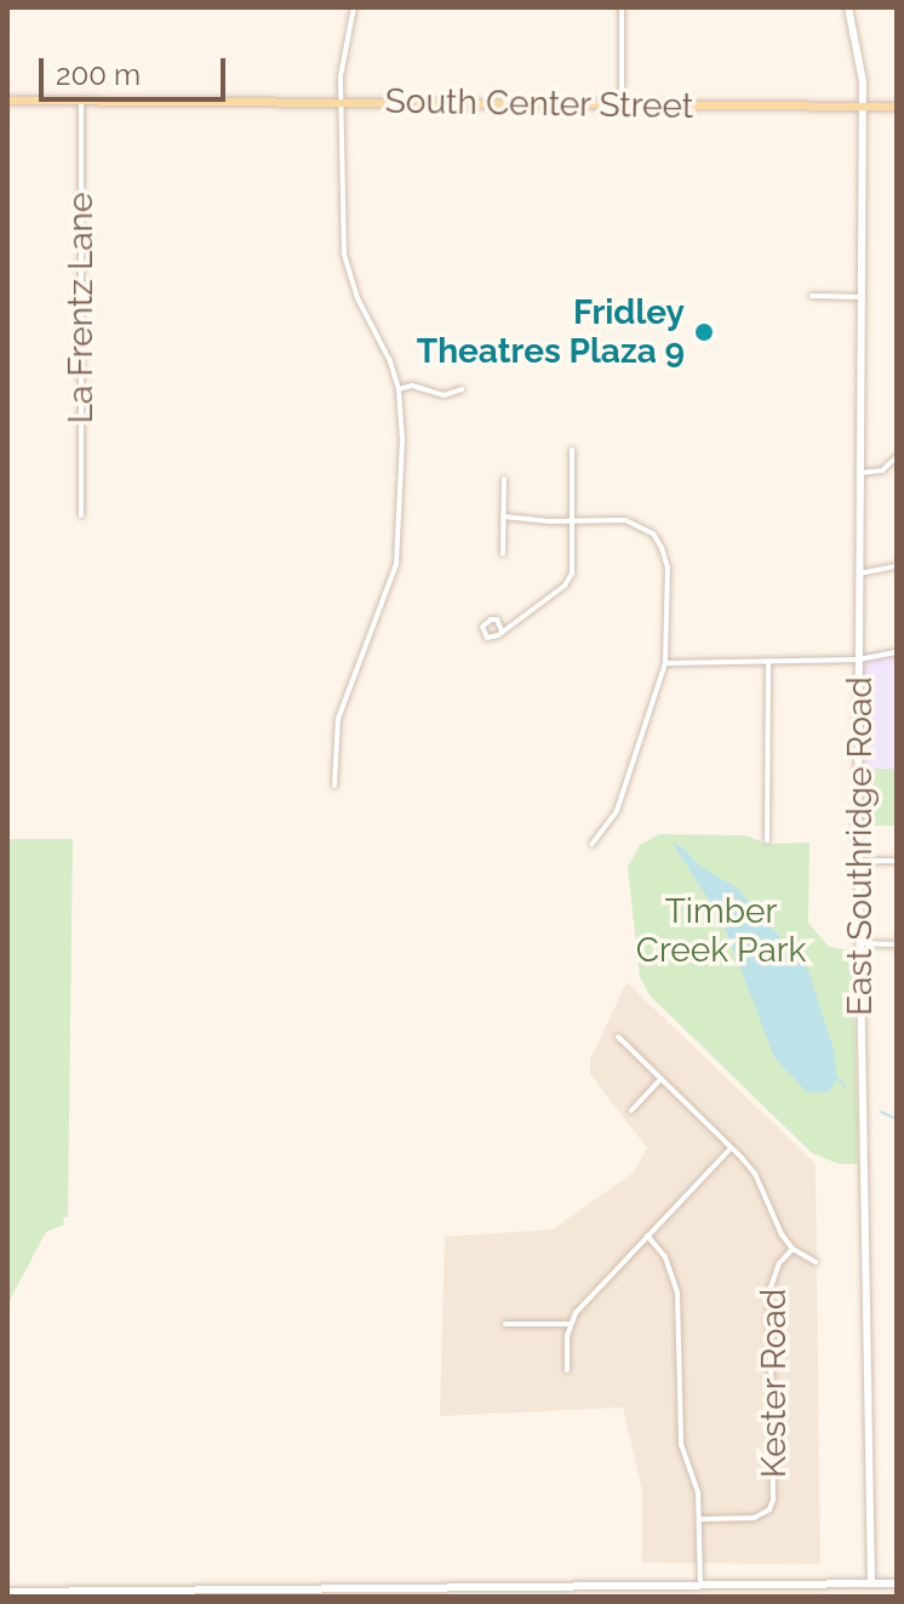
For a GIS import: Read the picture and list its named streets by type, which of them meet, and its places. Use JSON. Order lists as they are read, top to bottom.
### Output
{
  "streets": {
    "main road": ["South Center Street"],
    "street": ["La Frentz Lane", "East Southridge Road", "Kester Road"]
  },
  "crossings": [
    ["South Center Street", "La Frentz Lane"],
    ["South Center Street", "East Southridge Road"]
  ],
  "parks": ["Timber Creek Park"],
  "places": ["Fridley Theatres Plaza 9"],
  "scale_bar": "200 m"
}
